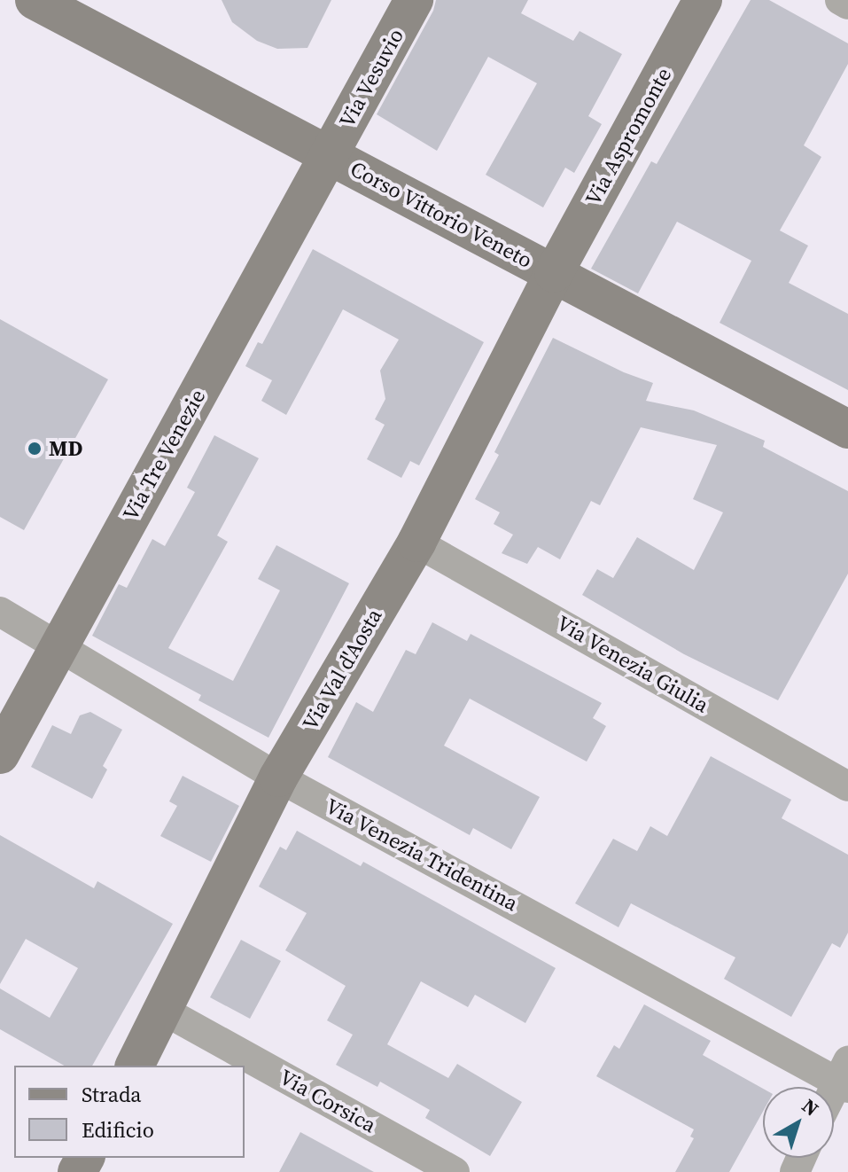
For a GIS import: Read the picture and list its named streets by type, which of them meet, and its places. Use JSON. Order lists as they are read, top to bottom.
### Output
{
  "streets": {
    "street": [
      "Via Vesuvio",
      "Via Aspromonte",
      "Corso Vittorio Veneto",
      "Via Tre Venezie",
      "Via Venezia Giulia",
      "Via Val d'Aosta",
      "Via Venezia Tridentina",
      "Via Corsica"
    ]
  },
  "crossings": [
    ["Via Vesuvio", "Corso Vittorio Veneto"],
    ["Via Vesuvio", "Via Tre Venezie"],
    ["Via Aspromonte", "Corso Vittorio Veneto"],
    ["Via Aspromonte", "Via Val d'Aosta"],
    ["Corso Vittorio Veneto", "Via Tre Venezie"],
    ["Corso Vittorio Veneto", "Via Val d'Aosta"],
    ["Via Tre Venezie", "Via Venezia Tridentina"],
    ["Via Venezia Giulia", "Via Val d'Aosta"],
    ["Via Val d'Aosta", "Via Venezia Tridentina"],
    ["Via Val d'Aosta", "Via Corsica"]
  ],
  "places": ["MD"],
  "legend": ["Strada", "Edificio"],
  "north": "top right"
}
